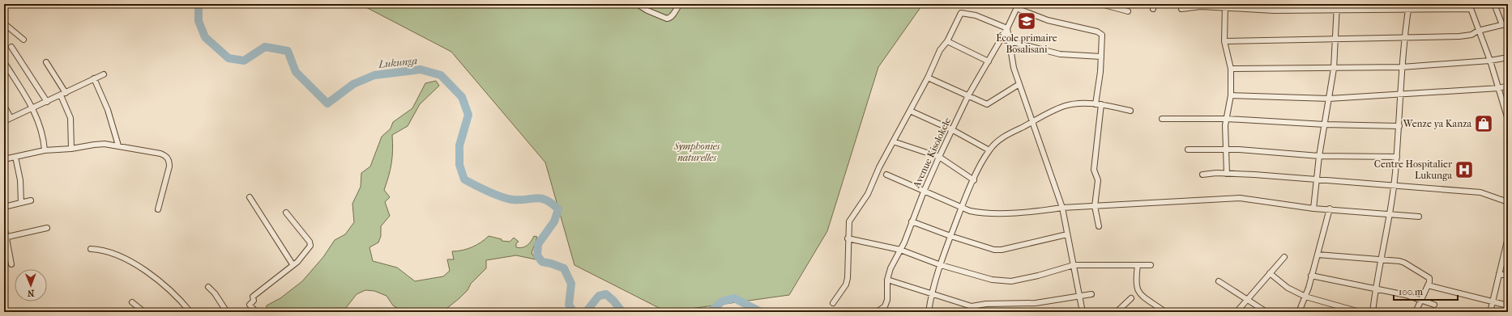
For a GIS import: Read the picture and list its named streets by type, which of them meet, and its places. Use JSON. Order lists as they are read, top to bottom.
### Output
{
  "streets": {
    "street": ["Avenue Kisolokele"]
  },
  "water": ["Lukunga"],
  "parks": ["Symphonies naturelles"],
  "places": {
    "school or university": ["École primaire Bosalisani"],
    "shop": ["Wenze ya Kanza"],
    "hospital": ["Centre Hospitalier Lukunga"]
  },
  "scale_bar": "100 m",
  "north": "bottom"
}
